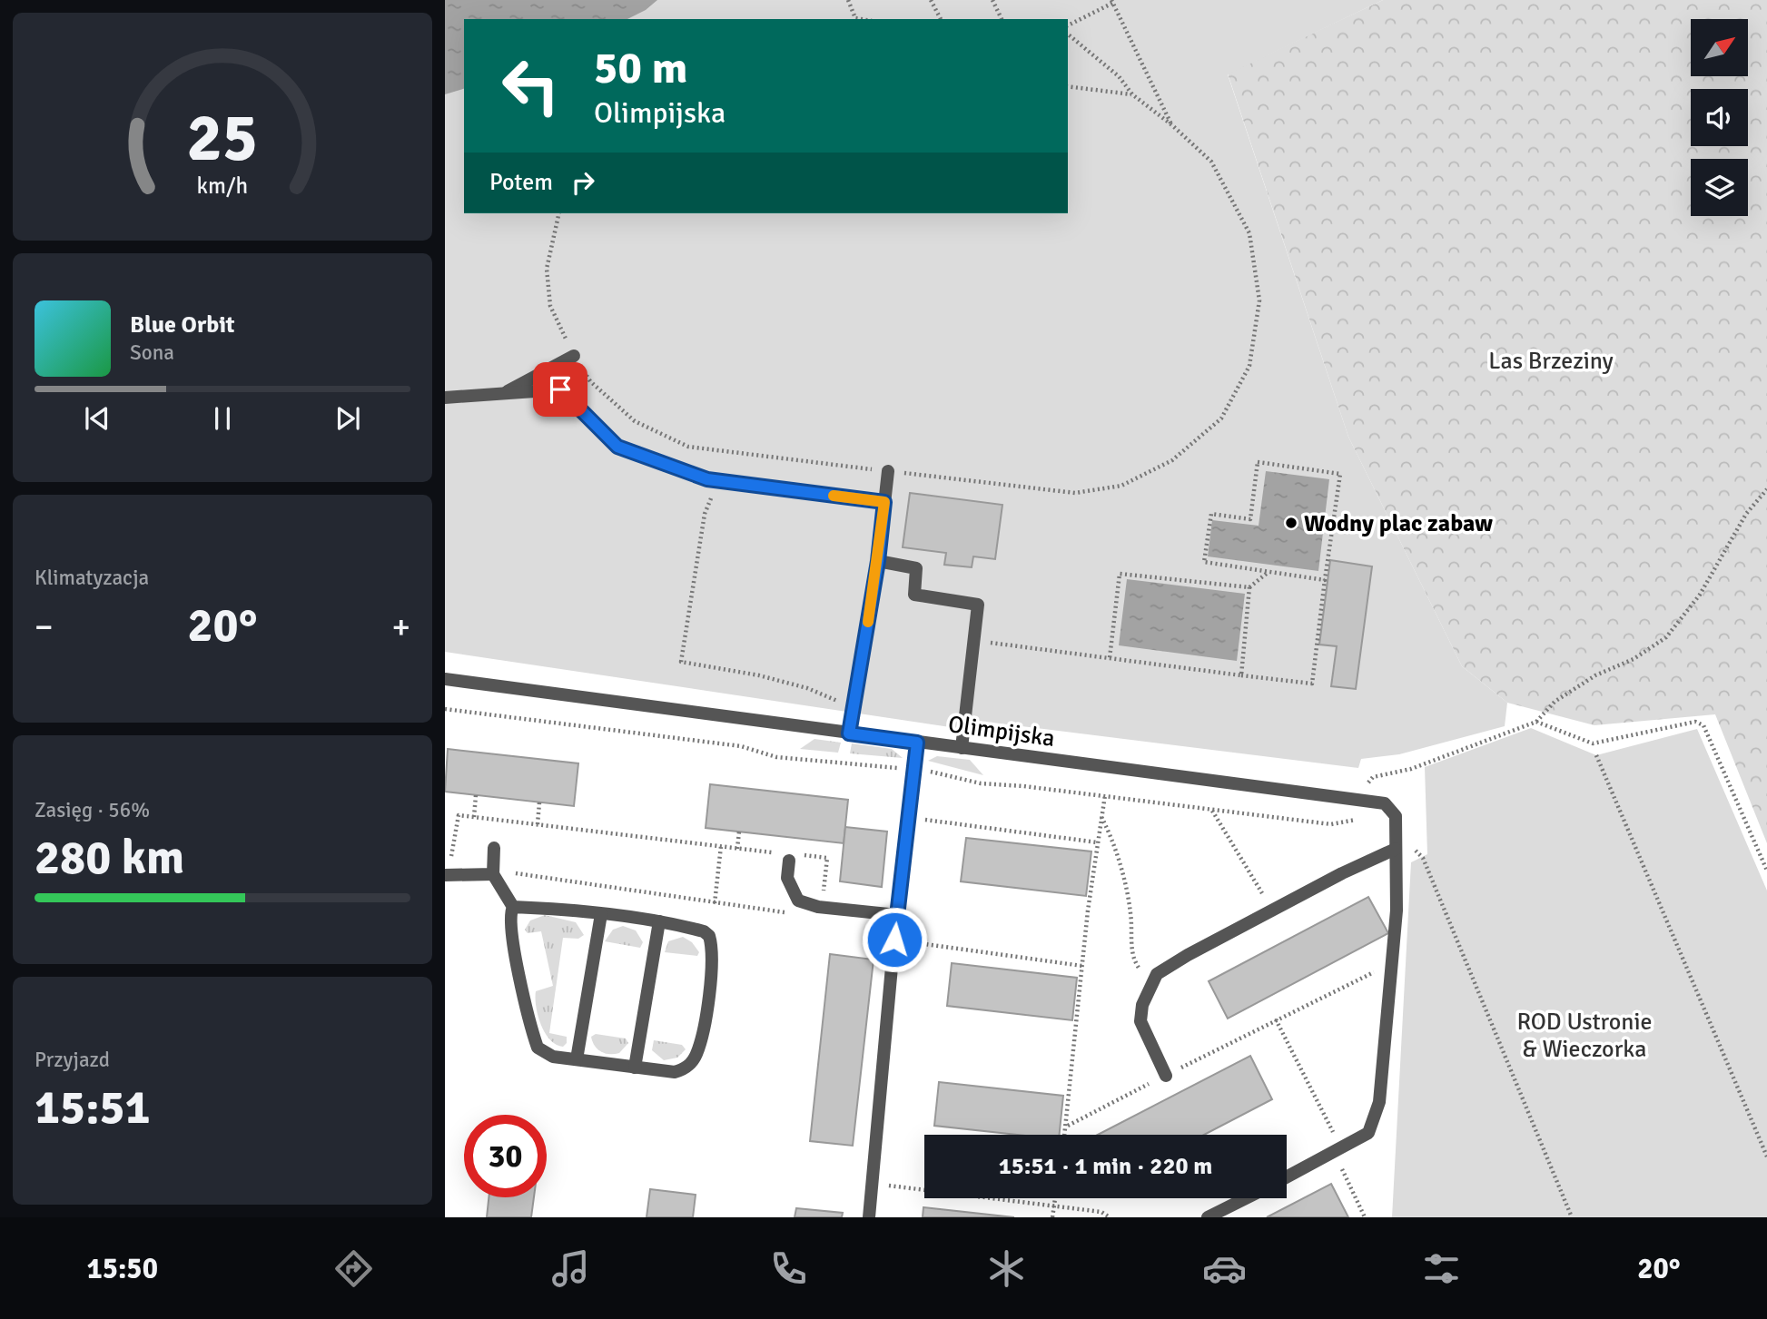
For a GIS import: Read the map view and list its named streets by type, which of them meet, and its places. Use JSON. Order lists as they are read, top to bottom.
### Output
{
  "streets": {
    "street": ["Olimpijska"]
  },
  "parks": ["Las Brzeziny", "ROD Ustronie & Wieczorka"],
  "places": ["Wodny plac zabaw"],
  "north": "top right",
  "page": {
    "turn": ["50 m", "Olimpijska"],
    "then": "Potem",
    "song": ["Blue Orbit", "Sona"],
    "tile": [
      "Klimatyzacja",
      ["Zasięg · 56%", "280 km"],
      ["Przyjazd", "15:51"]
    ],
    "heat": ["−", "20°", "+"],
    "limit": "30",
    "trip": "15:51 · 1 min · 220 m",
    "tabs": ["15:50", "20°"],
    "gauge": ["25", "km/h"]
  }
}
